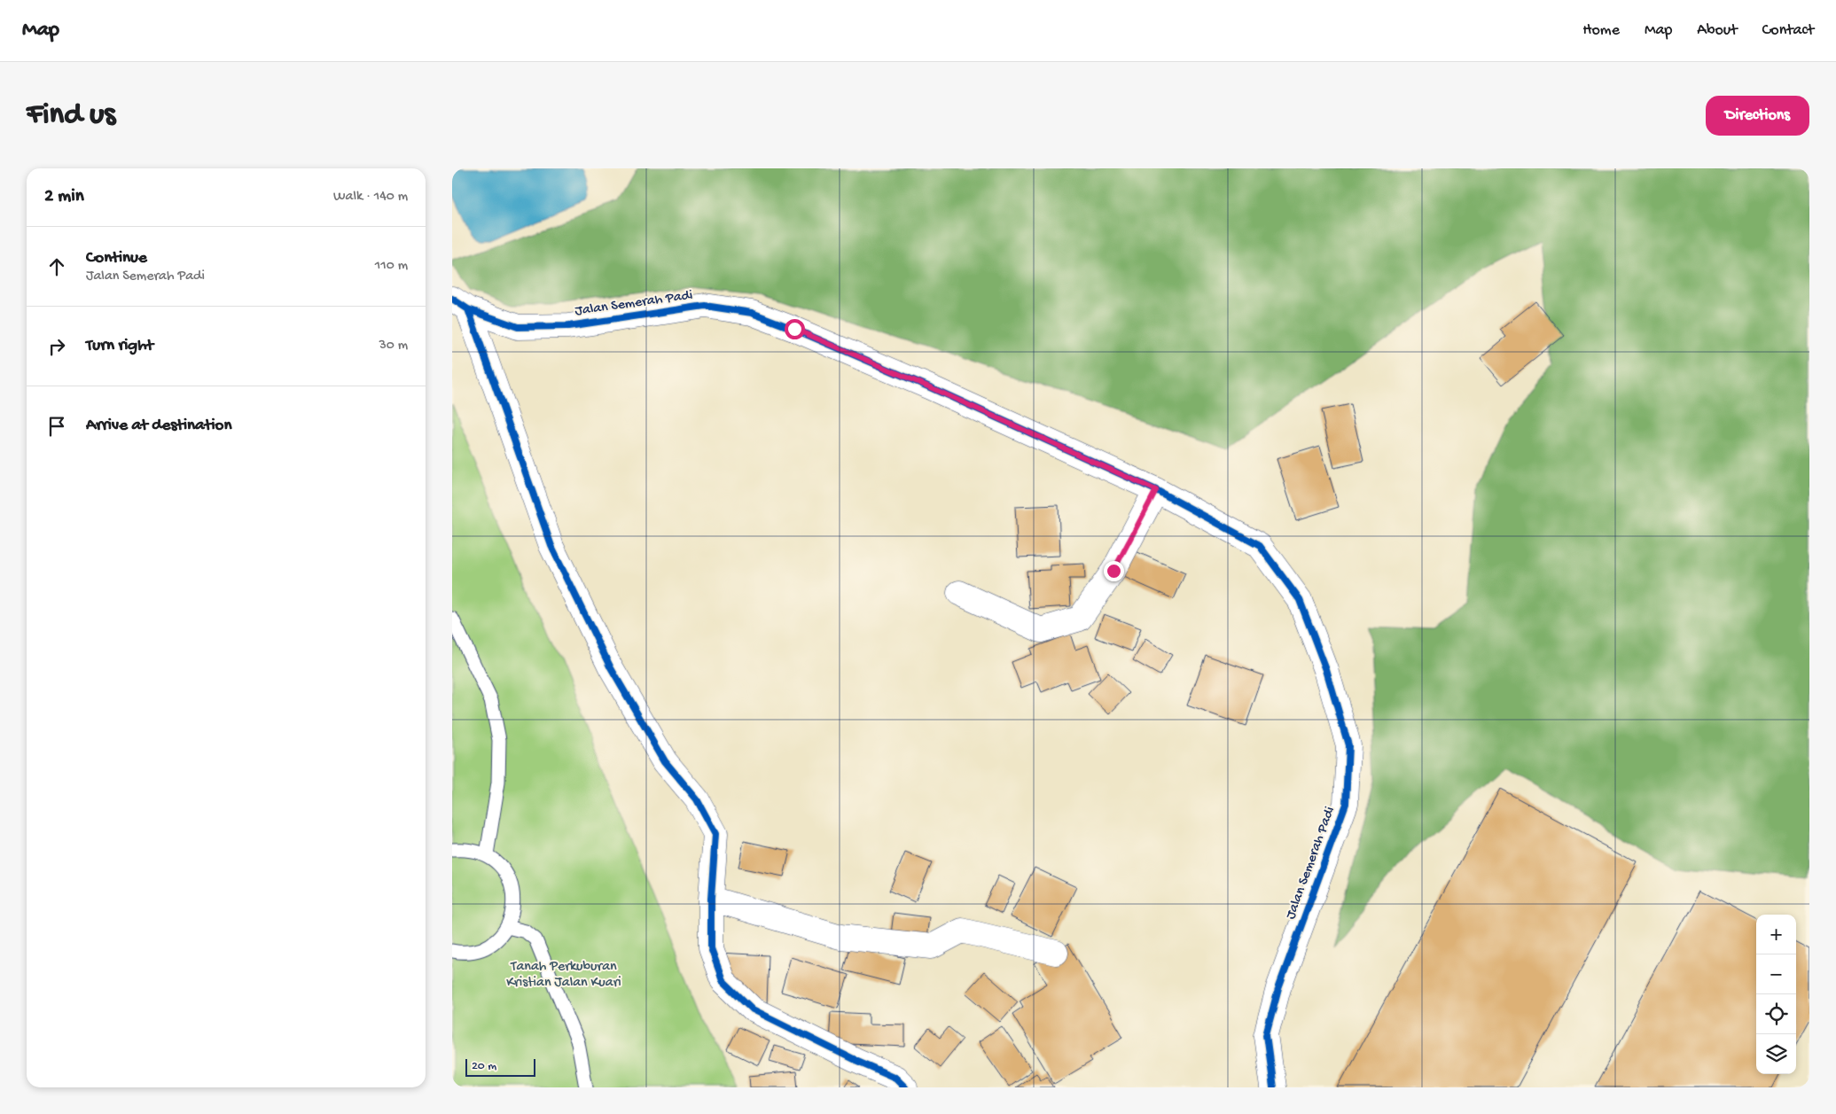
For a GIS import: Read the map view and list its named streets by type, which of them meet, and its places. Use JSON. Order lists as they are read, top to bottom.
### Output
{
  "streets": {
    "street": ["Jalan Semerah Padi"]
  },
  "parks": ["Tanah Perkuburan Kristian Jalan Kuari"],
  "scale_bar": "20 m",
  "page": {
    "header": "Map",
    "nav": [
      "Home",
      "Map",
      "About",
      "Contact"
    ],
    "buttons": "Directions",
    "title": "Find us",
    "heading": ["2 min", "Walk · 140 m"],
    "list": [
      ["Continue", "Jalan Semerah Padi", "110 m"],
      ["Turn right", "30 m"],
      "Arrive at destination"
    ],
    "map_buttons": ["+", "−"],
    "scale": "20 m"
  }
}
